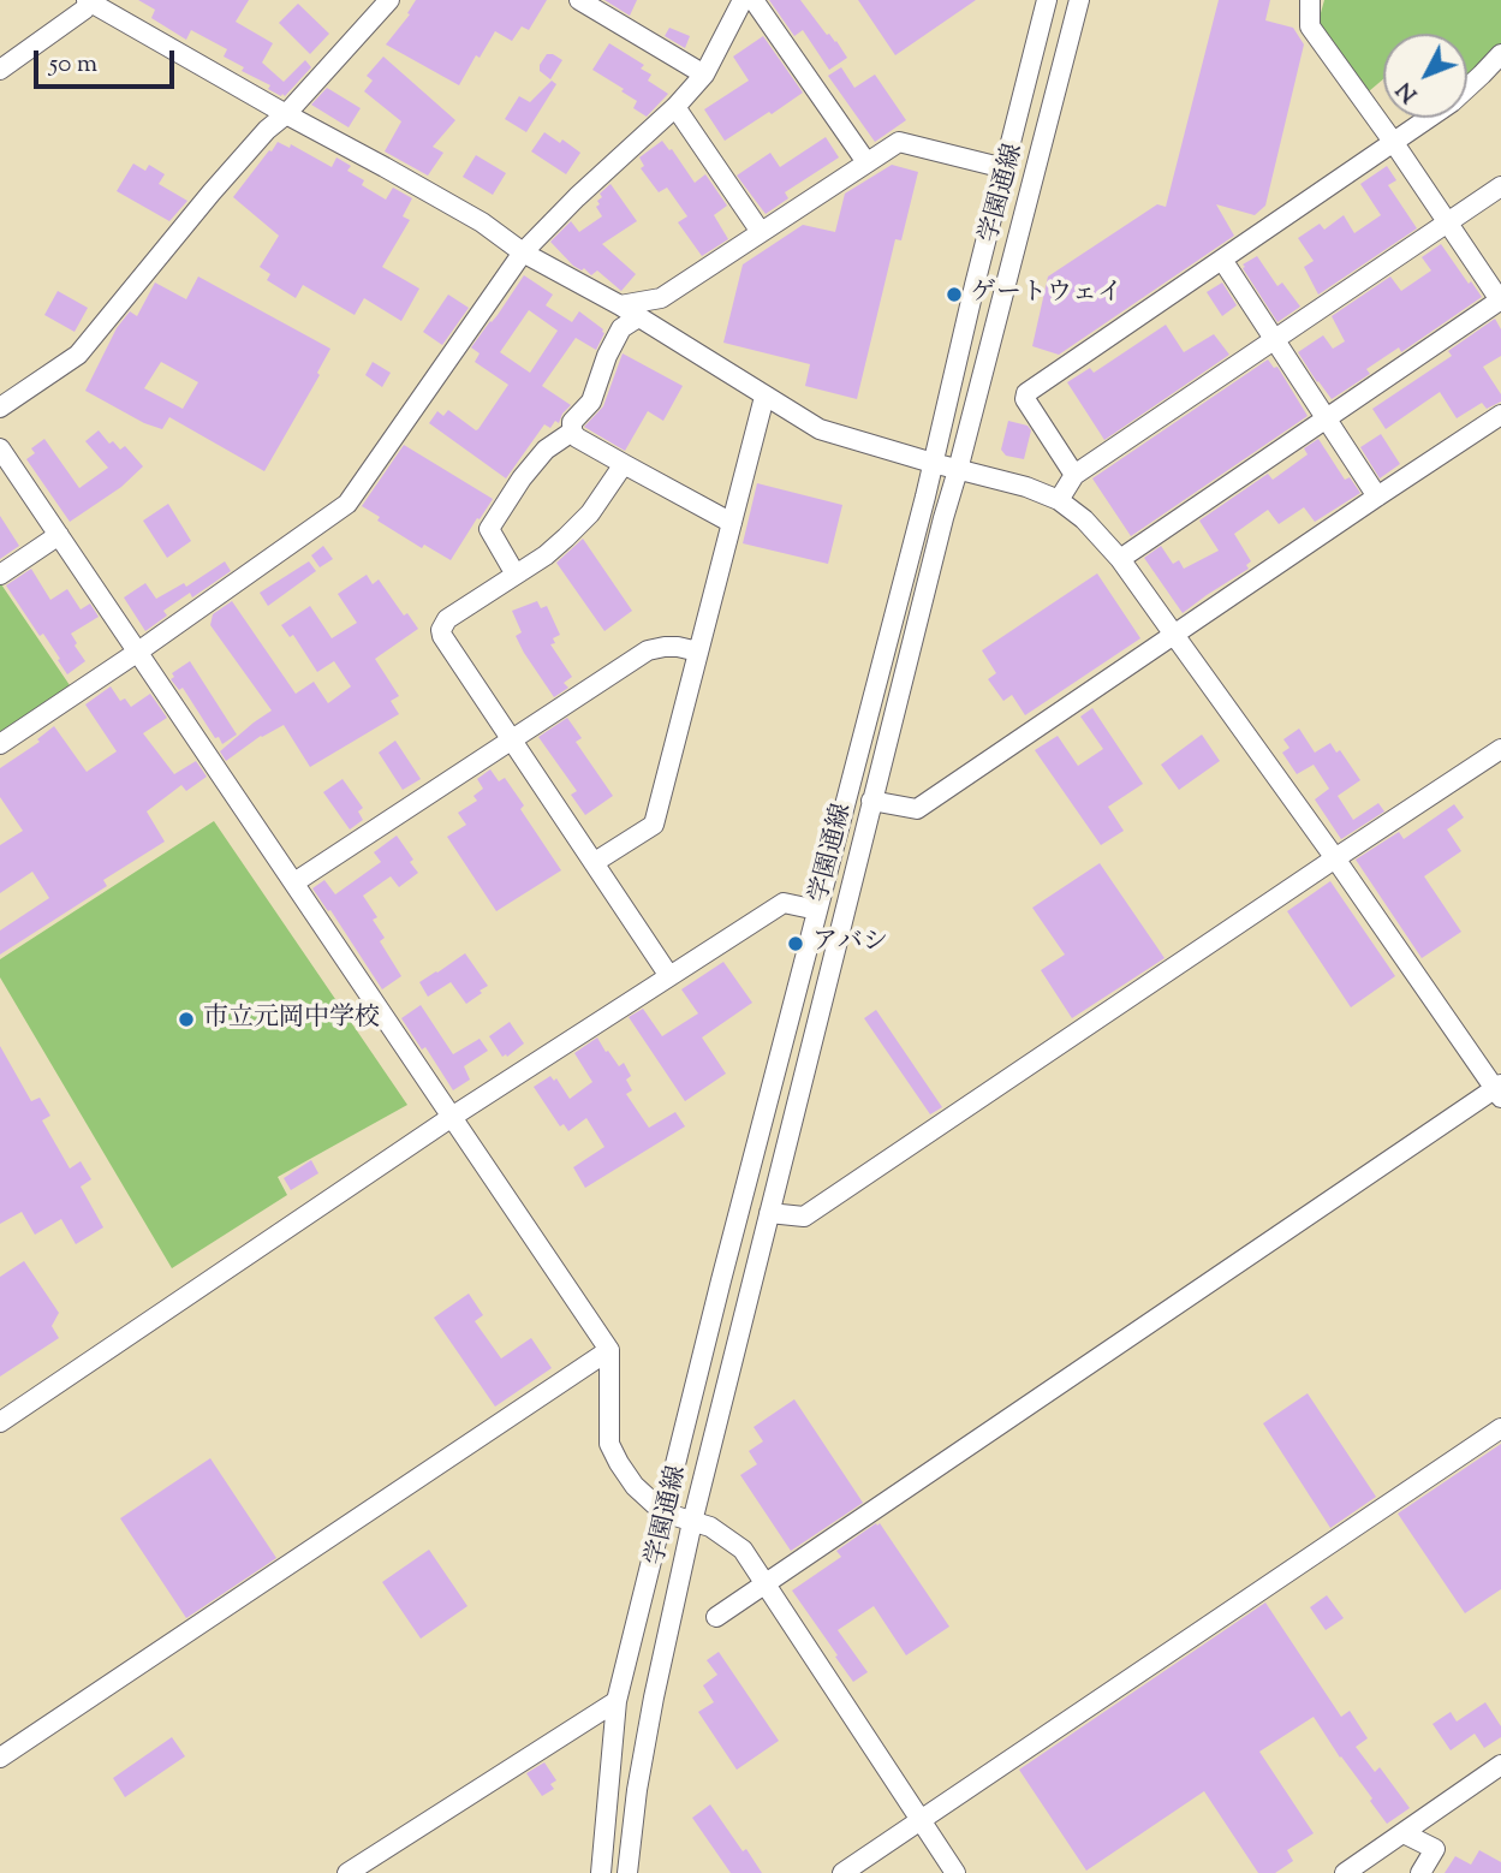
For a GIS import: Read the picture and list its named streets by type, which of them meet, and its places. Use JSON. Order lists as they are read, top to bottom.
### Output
{
  "streets": {
    "street": ["学園通線"]
  },
  "places": ["ゲートウェイ", "アバシ", "市立元岡中学校"],
  "scale_bar": "50 m",
  "north": "bottom left"
}
